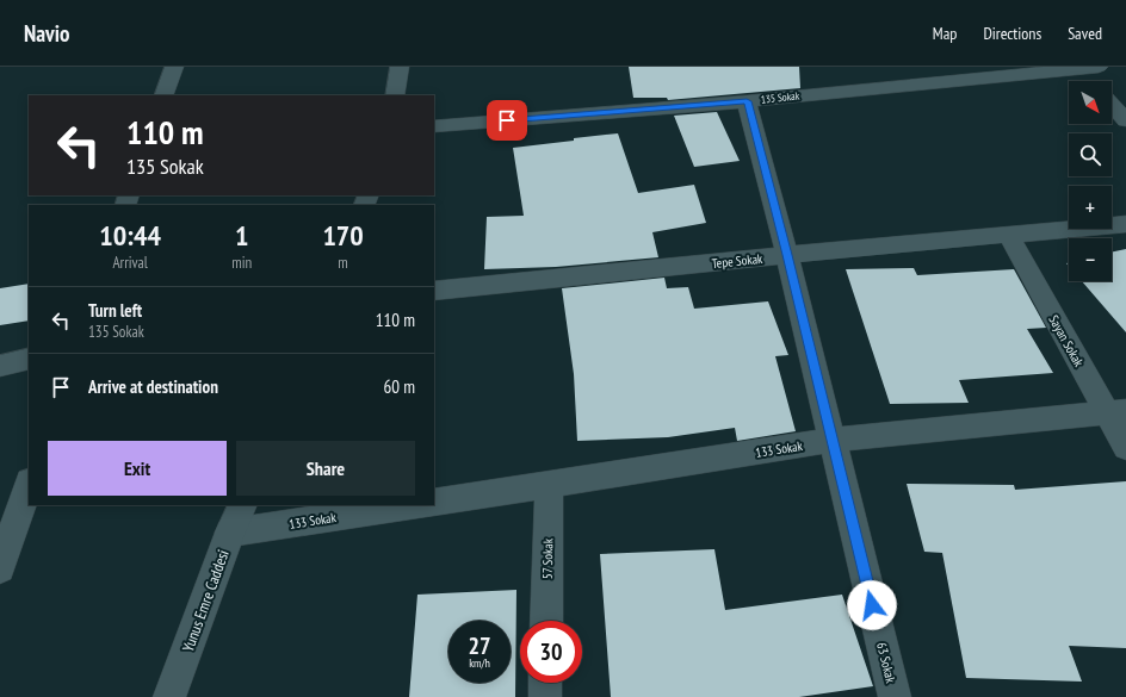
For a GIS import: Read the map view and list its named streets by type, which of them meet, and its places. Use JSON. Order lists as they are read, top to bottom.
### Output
{
  "streets": {
    "street": [
      "135 Sokak",
      "Tepe Sokak",
      "Sayan Sokak",
      "133 Sokak",
      "57 Sokak",
      "Yunus Emre Caddesi",
      "63 Sokak"
    ]
  },
  "crossings": [
    ["135 Sokak", "63 Sokak"],
    ["Tepe Sokak", "Sayan Sokak"],
    ["Tepe Sokak", "63 Sokak"],
    ["Sayan Sokak", "133 Sokak"],
    ["133 Sokak", "57 Sokak"],
    ["133 Sokak", "Yunus Emre Caddesi"],
    ["133 Sokak", "63 Sokak"]
  ],
  "north": "bottom right",
  "page": {
    "header": "Navio",
    "nav": ["Map", "Directions", "Saved"],
    "map_buttons": ["+", "−"],
    "turn": ["110 m", "135 Sokak"],
    "eta": [
      "10:44",
      "Arrival",
      "1",
      "min",
      "170",
      "m"
    ],
    "list": [
      {
        "name": "Turn left",
        "note": "135 Sokak",
        "value": "110 m"
      },
      {
        "name": "Arrive at destination",
        "value": "60 m"
      }
    ],
    "buttons": ["Exit", "Share"],
    "speed": "27 km/h",
    "limit": "30"
  }
}
